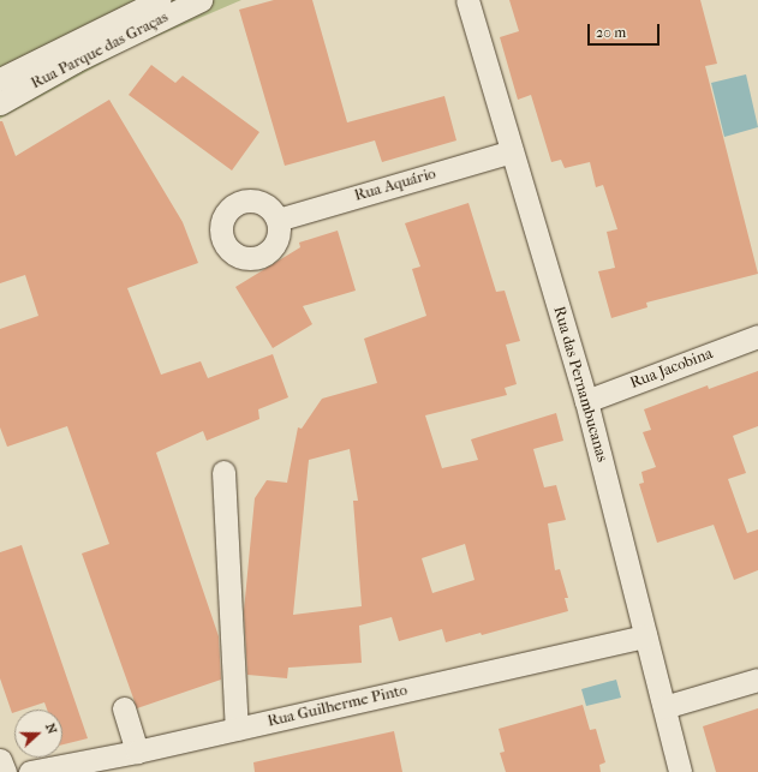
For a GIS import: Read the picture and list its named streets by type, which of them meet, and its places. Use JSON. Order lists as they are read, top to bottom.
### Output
{
  "streets": {
    "street": [
      "Rua Parque das Graças",
      "Rua Aquário",
      "Rua Jacobina",
      "Rua das Pernambucanas",
      "Rua Guilherme Pinto"
    ]
  },
  "crossings": [
    ["Rua Aquário", "Rua das Pernambucanas"],
    ["Rua Jacobina", "Rua das Pernambucanas"],
    ["Rua das Pernambucanas", "Rua Guilherme Pinto"]
  ],
  "scale_bar": "20 m",
  "north": "right"
}
